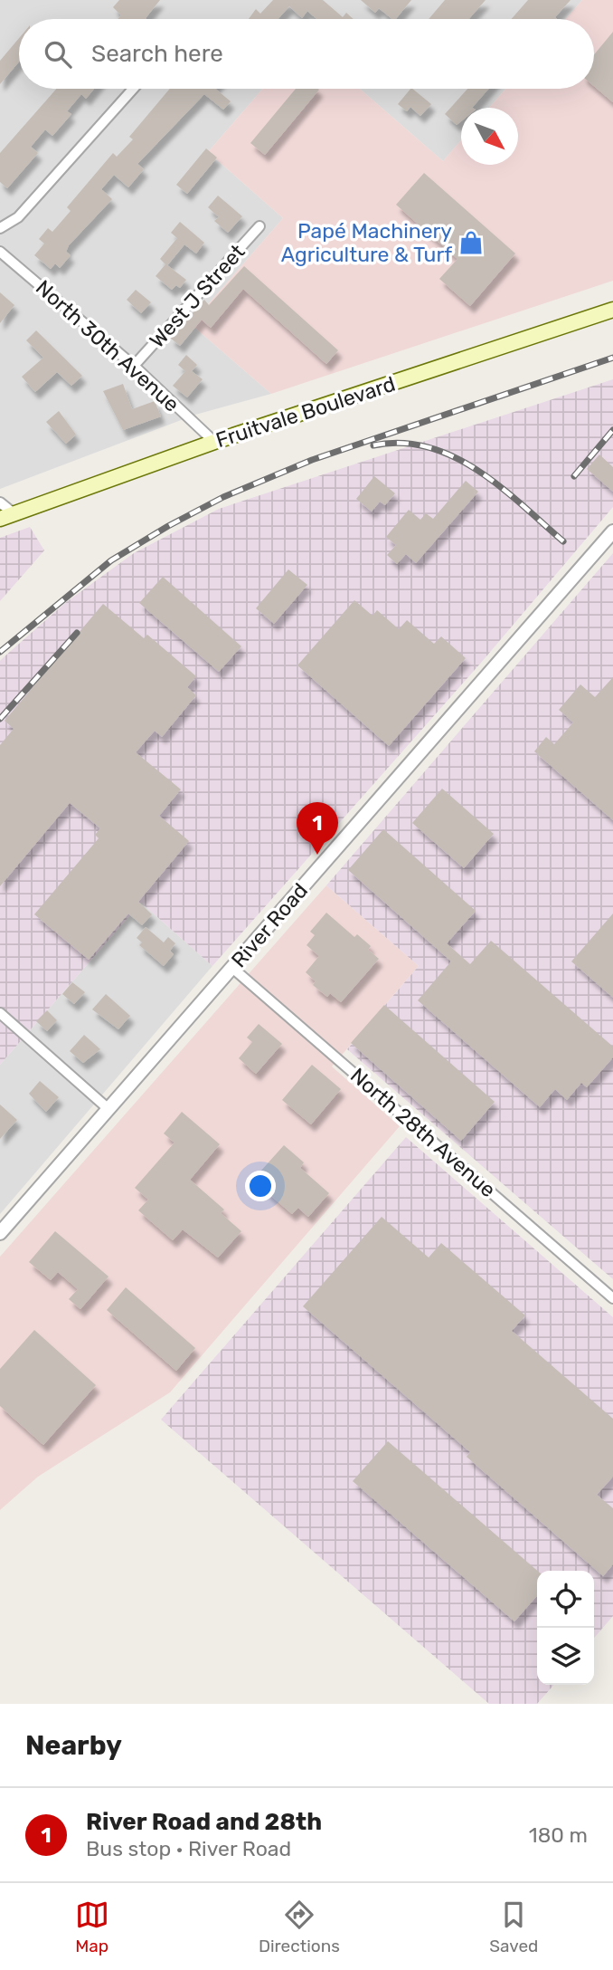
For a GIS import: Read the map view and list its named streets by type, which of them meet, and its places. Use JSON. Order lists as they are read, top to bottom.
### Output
{
  "streets": {
    "main road": ["Fruitvale Boulevard"],
    "street": [
      "West J Street",
      "North 30th Avenue",
      "River Road",
      "North 28th Avenue"
    ]
  },
  "crossings": [
    ["West J Street", "North 30th Avenue"],
    ["North 30th Avenue", "Fruitvale Boulevard"],
    ["River Road", "North 28th Avenue"]
  ],
  "places": {
    "shop": ["Papé Machinery Agriculture & Turf"]
  },
  "north": "bottom right",
  "page": {
    "search": "Search here",
    "pins": "1",
    "heading": "Nearby",
    "list": [
      {
        "mark": "1",
        "name": "River Road and 28th",
        "note": "Bus stop · River Road",
        "value": "180 m"
      }
    ],
    "nav": ["Map", "Directions", "Saved"]
  }
}
